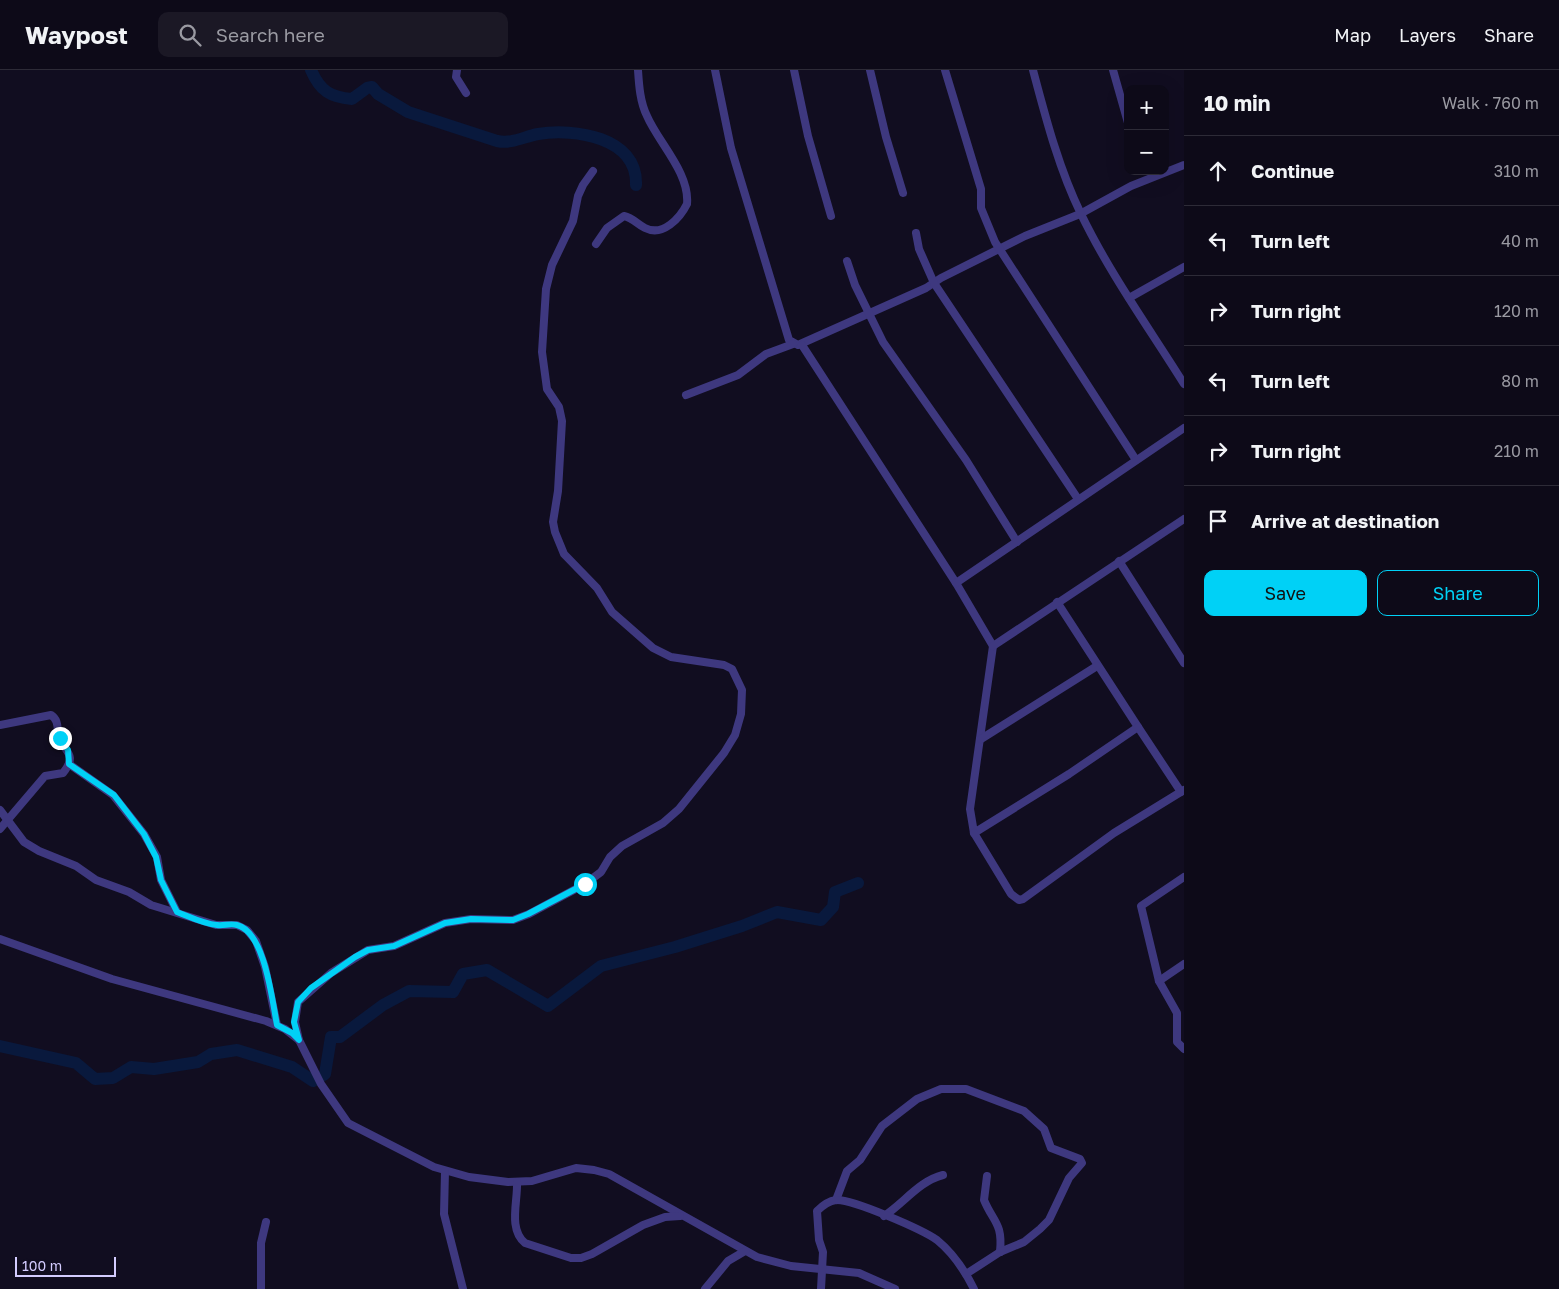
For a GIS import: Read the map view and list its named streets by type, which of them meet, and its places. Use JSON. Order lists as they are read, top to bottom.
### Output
{
  "scale_bar": "100 m",
  "page": {
    "header": "Waypost",
    "search": "Search here",
    "nav": ["Map", "Layers", "Share"],
    "heading": ["10 min", "Walk · 760 m"],
    "map_buttons": ["+", "−"],
    "list": [
      ["Continue", "310 m"],
      ["Turn left", "40 m"],
      ["Turn right", "120 m"],
      ["Turn left", "80 m"],
      ["Turn right", "210 m"],
      "Arrive at destination"
    ],
    "buttons": ["Save", "Share"],
    "scale": "100 m"
  }
}
